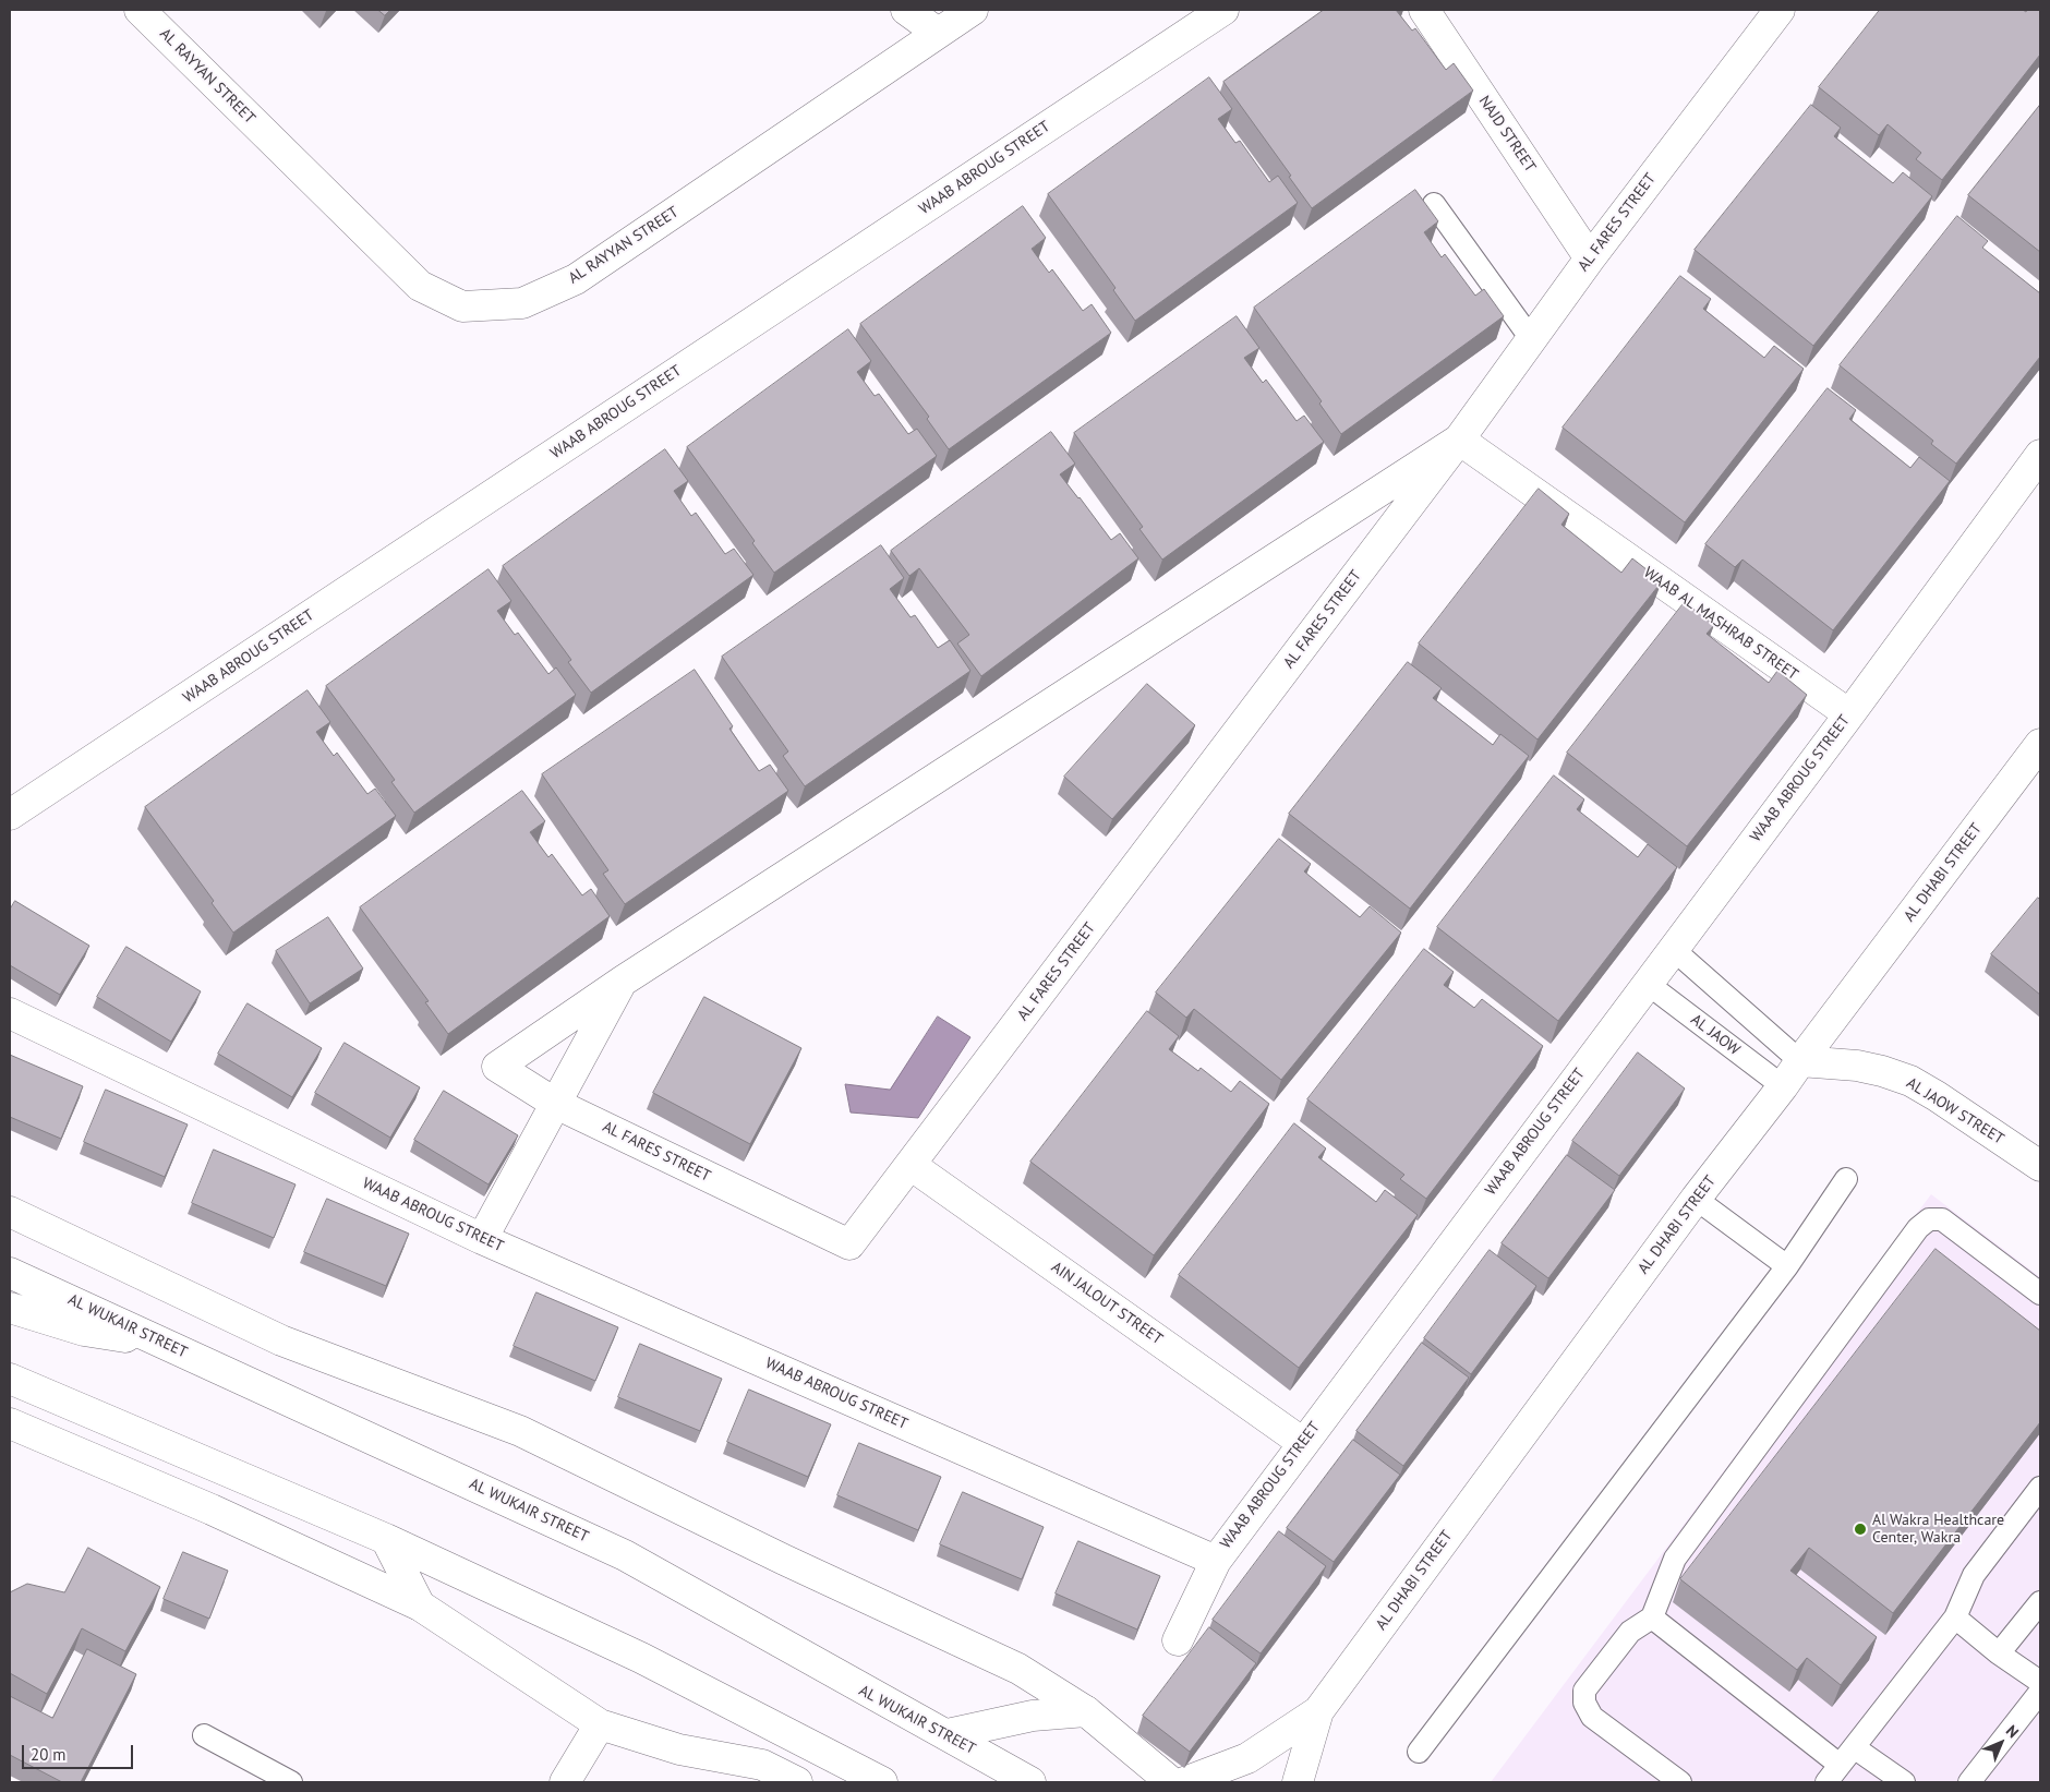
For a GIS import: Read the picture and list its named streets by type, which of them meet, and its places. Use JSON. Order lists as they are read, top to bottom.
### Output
{
  "streets": {
    "street": [
      "AL RAYYAN STREET",
      "NAJD STREET",
      "WAAB ABROUG STREET",
      "AL FARES STREET",
      "WAAB AL MASHRAB STREET",
      "AL DHABI STREET",
      "AL JAOW STREET",
      "AIN JALOUT STREET",
      "AL WUKAIR STREET"
    ],
    "lane": ["AL JAOW"]
  },
  "crossings": [
    ["NAJD STREET", "AL FARES STREET"],
    ["WAAB ABROUG STREET", "AL FARES STREET"],
    ["WAAB ABROUG STREET", "WAAB AL MASHRAB STREET"],
    ["WAAB ABROUG STREET", "AL JAOW"],
    ["WAAB ABROUG STREET", "AIN JALOUT STREET"],
    ["AL FARES STREET", "WAAB AL MASHRAB STREET"],
    ["AL FARES STREET", "AIN JALOUT STREET"],
    ["AL DHABI STREET", "AL JAOW"],
    ["AL DHABI STREET", "AL JAOW STREET"]
  ],
  "places": ["Al Wakra Healthcare Center, Wakra"],
  "scale_bar": "20 m",
  "north": "top right"
}
